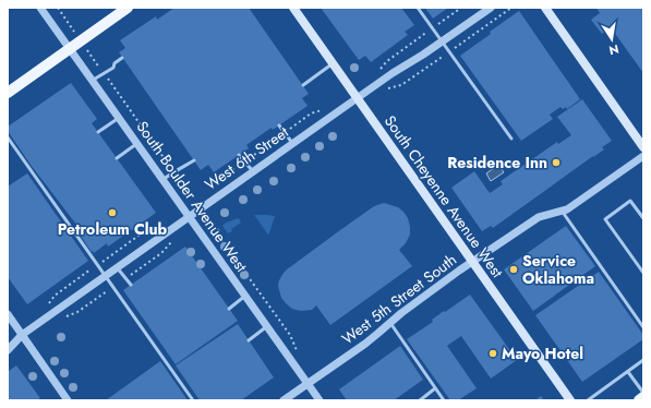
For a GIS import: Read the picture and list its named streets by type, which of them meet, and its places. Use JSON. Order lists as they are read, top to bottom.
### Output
{
  "streets": {
    "main road": ["South Cheyenne Avenue West"],
    "street": ["West 6th Street", "South Boulder Avenue West", "West 5th Street South"]
  },
  "crossings": [
    ["West 6th Street", "South Boulder Avenue West"],
    ["West 6th Street", "South Cheyenne Avenue West"],
    ["South Boulder Avenue West", "West 5th Street South"],
    ["South Cheyenne Avenue West", "West 5th Street South"]
  ],
  "places": [
    "Residence Inn",
    "Petroleum Club",
    "Service Oklahoma",
    "Mayo Hotel"
  ],
  "north": "bottom"
}
